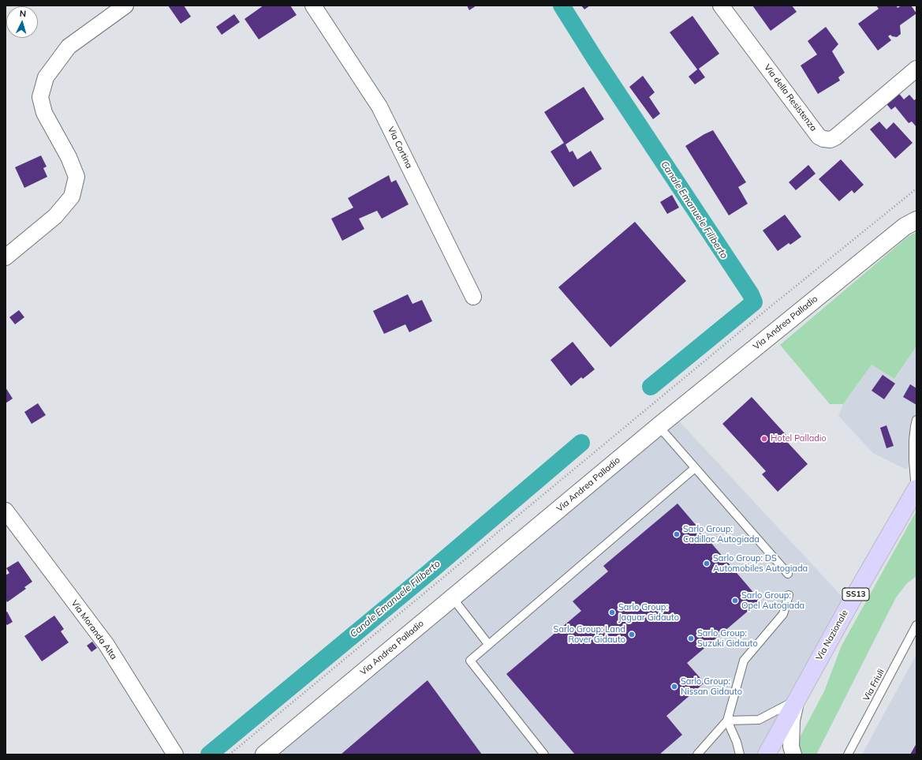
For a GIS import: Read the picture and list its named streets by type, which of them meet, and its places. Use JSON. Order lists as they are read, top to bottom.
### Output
{
  "streets": {
    "main road": ["SS13", "Via Nazionale"],
    "street": [
      "Via della Resistenza",
      "Via Cortina",
      "Via Andrea Palladio",
      "Via Moranda Alta"
    ],
    "lane": ["Via Friuli"]
  },
  "water": ["Canale Emanuele Filiberto"],
  "places": [
    "Hotel Palladio",
    "Sarlo Group: Cadillac Autogiada",
    "Sarlo Group: DS Automobiles Autogiada",
    "Sarlo Group: Opel Autogiada",
    "Sarlo Group: Jaguar Gidauto",
    "Sarlo Group: Land Rover Gidauto",
    "Sarlo Group: Suzuki Gidauto",
    "Sarlo Group: Nissan Gidauto"
  ],
  "north": "top"
}
